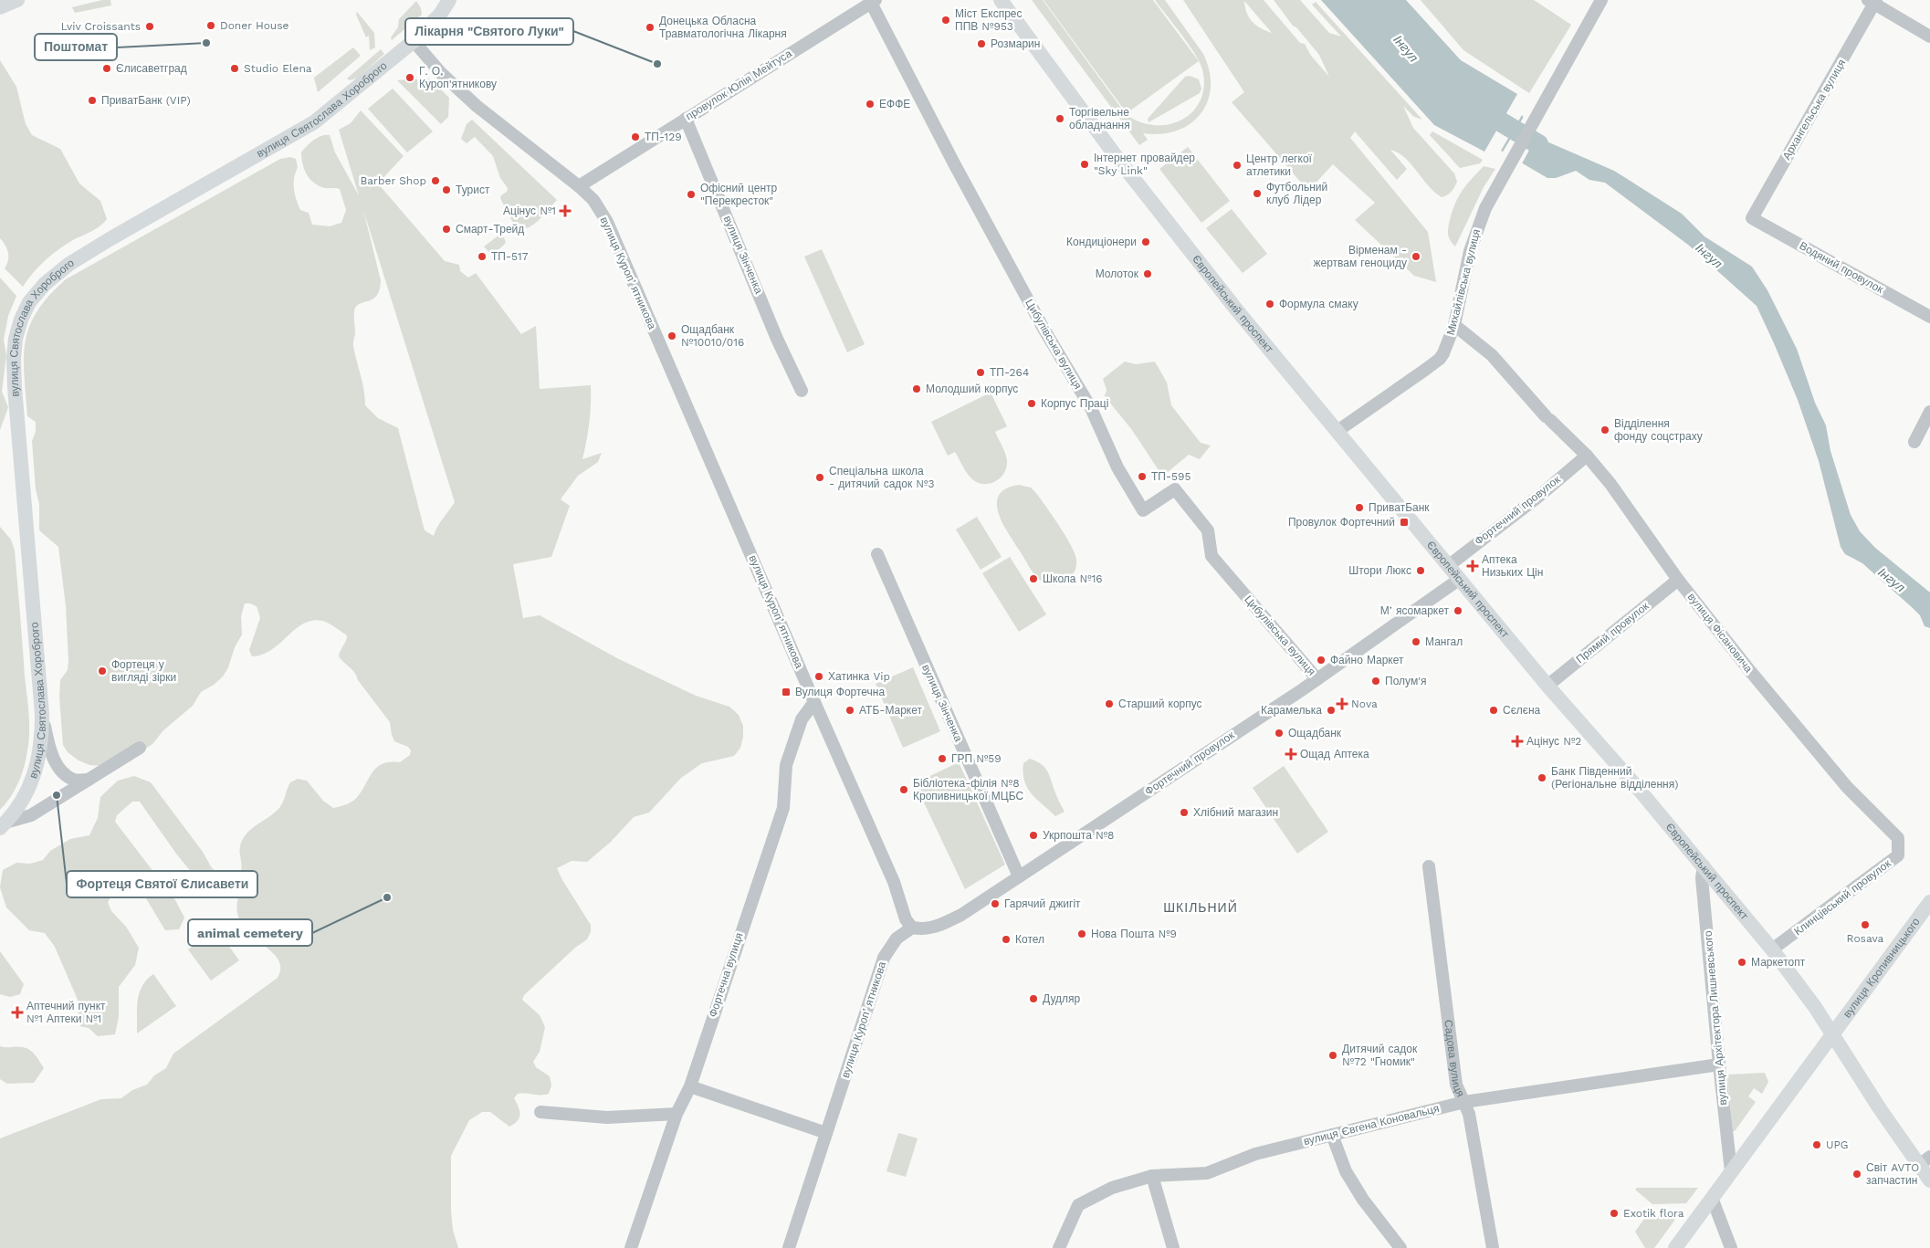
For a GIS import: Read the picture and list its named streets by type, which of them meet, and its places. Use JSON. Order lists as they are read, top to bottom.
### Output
{
  "streets": {
    "main road": ["вулиця Святослава Хороброго", "Європейський проспект", "вулиця Кропивницького"],
    "street": [
      "провулок Юлія Мейтуса",
      "Архангельська вулиця",
      "вулиця Зінченка",
      "Водяний провулок",
      "вулиця Куропʼятникова",
      "Михайлівська вулиця",
      "Цибулівська вулиця",
      "Фортечний провулок",
      "Прямий провулок",
      "вулиця Фісановича",
      "Клинцівський провулок",
      "Фортечна вулиця",
      "вулиця Архітектора Лишневського",
      "Садова вулиця",
      "вулиця Євгена Коновальця"
    ]
  },
  "crossings": [
    ["провулок Юлія Мейтуса", "вулиця Зінченка"],
    ["провулок Юлія Мейтуса", "вулиця Куропʼятникова"],
    ["провулок Юлія Мейтуса", "Цибулівська вулиця"],
    ["вулиця Святослава Хороброго", "вулиця Куропʼятникова"],
    ["Архангельська вулиця", "Водяний провулок"],
    ["вулиця Зінченка", "Фортечний провулок"],
    ["вулиця Куропʼятникова", "Фортечний провулок"],
    ["вулиця Куропʼятникова", "Фортечна вулиця"],
    ["Михайлівська вулиця", "Європейський проспект"],
    ["Михайлівська вулиця", "вулиця Фісановича"],
    ["Європейський проспект", "Фортечний провулок"],
    ["Європейський проспект", "Прямий провулок"],
    ["Європейський проспект", "Клинцівський провулок"],
    ["Європейський проспект", "вулиця Кропивницького"],
    ["Європейський проспект", "вулиця Архітектора Лишневського"],
    ["Цибулівська вулиця", "Фортечний провулок"],
    ["Фортечний провулок", "вулиця Фісановича"],
    ["Прямий провулок", "вулиця Фісановича"],
    ["вулиця Фісановича", "Клинцівський провулок"],
    ["вулиця Архітектора Лишневського", "вулиця Євгена Коновальця"],
    ["Садова вулиця", "вулиця Євгена Коновальця"]
  ],
  "districts": ["ШКІЛЬНИЙ"],
  "water": ["Інгул"],
  "places": {
    "other": [
      "Міст Експрес ППВ №953",
      "Doner House",
      "Lviv Croissants",
      "Донецька Обласна Травматологічна Лікарня",
      "Поштомат",
      "Розмарин",
      "Лікарня \"Святого Луки\"",
      "Єлисаветград",
      "Studio Elena",
      "Г. О. Куроп'ятникову",
      "ПриватБанк (VIP)",
      "ЕФФЕ",
      "Торгівельне обладнання",
      "ТП-129",
      "Інтернет провайдер \"Sky Link\"",
      "Центр легкої атлетики",
      "Barber Shop",
      "Турист",
      "Футбольний клуб Лідер",
      "Офісний центр \"Перекресток\"",
      "Смарт-Трейд",
      "Кондиціонери",
      "ТП-517",
      "Вірменам - жертвам геноциду",
      "Молоток",
      "Формула смаку",
      "Ощадбанк №10010/016",
      "ТП-264",
      "Молодший корпус",
      "Корпус Праці",
      "Відділення фонду соцстраху",
      "ТП-595",
      "Спеціальна школа - дитячий садок №3",
      "ПриватБанк",
      "Штори Люкс",
      "Школа №16",
      "Мʼясомаркет",
      "Мангал",
      "Файно Маркет",
      "Фортеця у вигляді зірки",
      "Хатинка Vip",
      "Полум'я",
      "Старший корпус",
      "АТБ-Маркет",
      "Карамелька",
      "Сєлєна",
      "Ощадбанк",
      "ГРП №59",
      "Банк Південний (Регіональне відділення)",
      "Бібліотека-філія №8 Кропивницької МЦБС",
      "Фортеця Святої Єлисавети",
      "Хлібний магазин",
      "Укрпошта №8",
      "animal cemetery",
      "Гарячий джигіт",
      "Rosava",
      "Нова Пошта №9",
      "Котел",
      "Маркетопт",
      "Дудляр",
      "Дитячий садок №72 \"Гномик\"",
      "UPG",
      "Світ AVTO запчастин",
      "Exotik flora"
    ],
    "health": [
      "Ацінус №1",
      "Аптека Низьких Цін",
      "Nova",
      "Ацінус №2",
      "Ощад Аптека",
      "Аптечний пункт №1 Аптеки №1"
    ],
    "transit": ["Провулок Фортечний", "Вулиця Фортечна"]
  }
}
